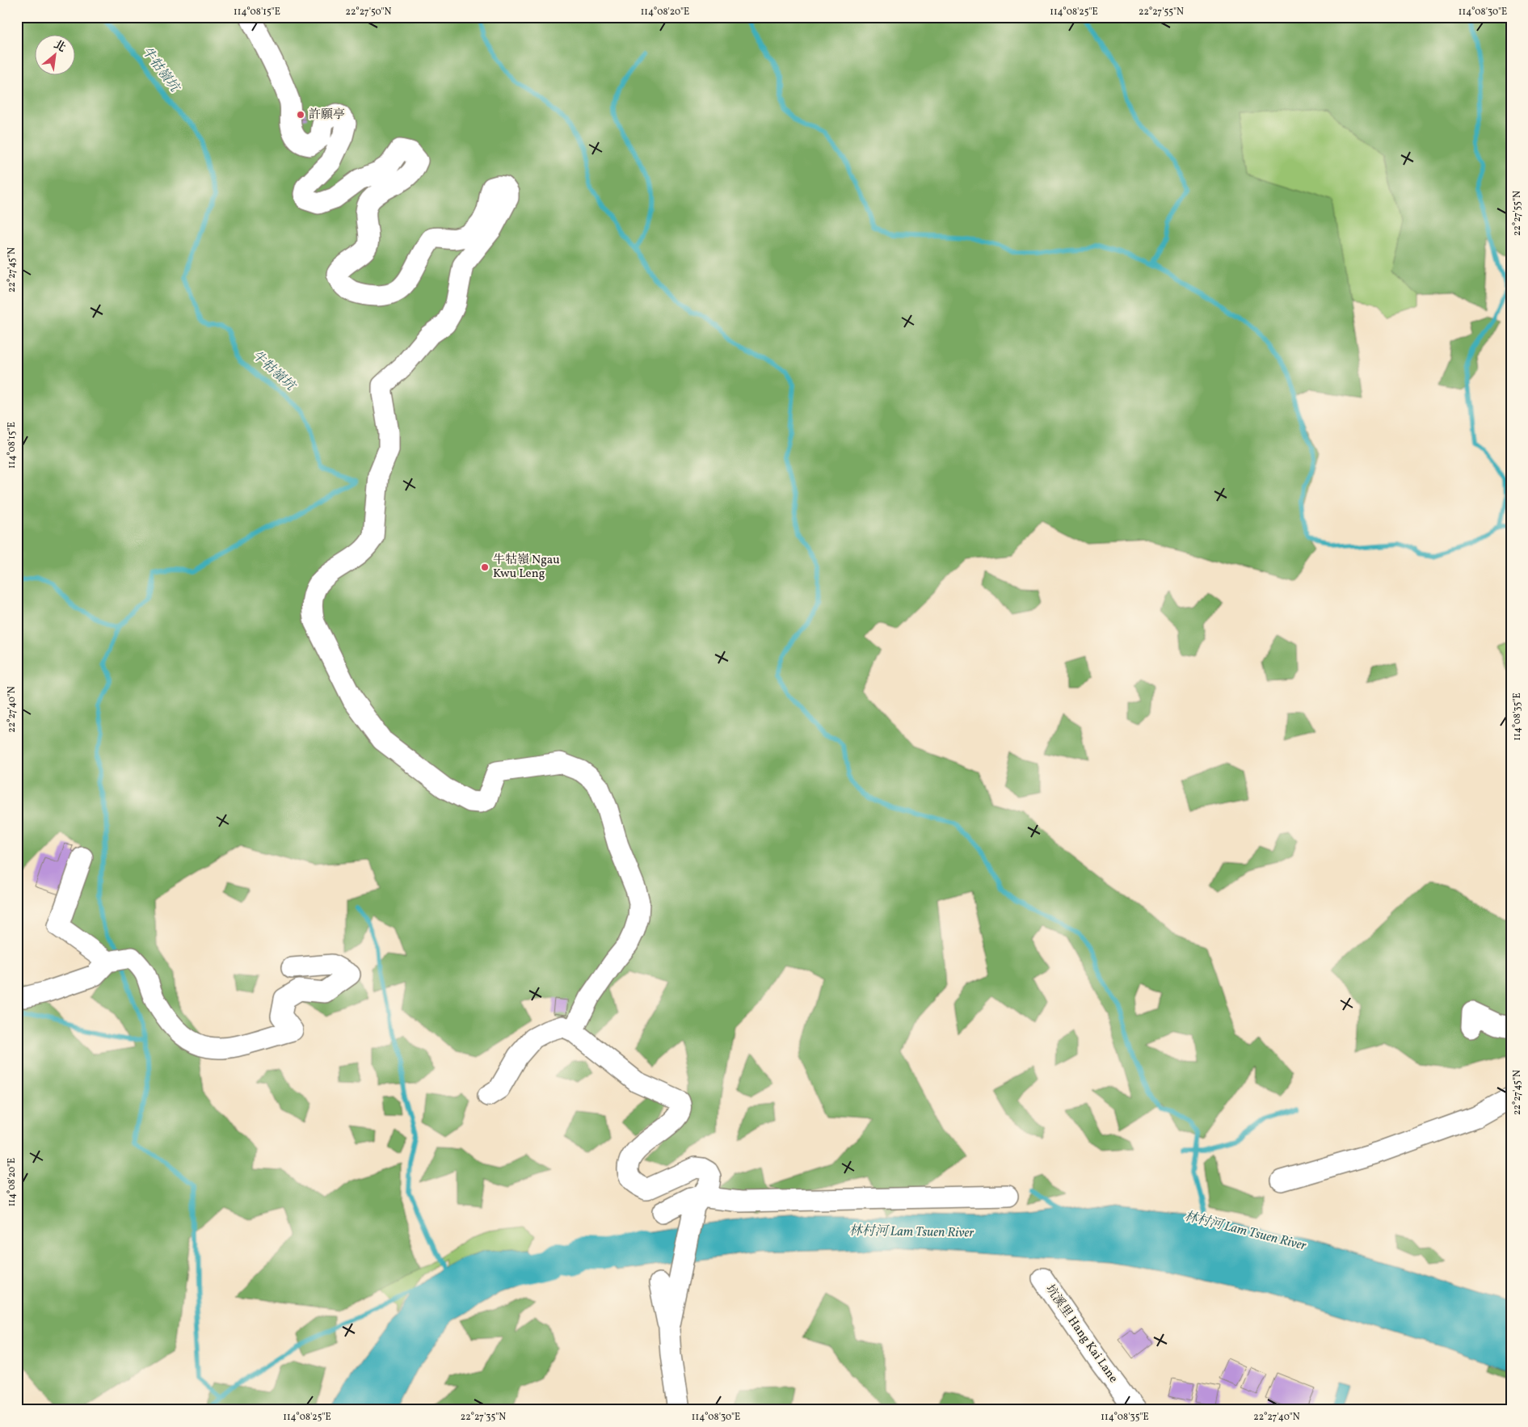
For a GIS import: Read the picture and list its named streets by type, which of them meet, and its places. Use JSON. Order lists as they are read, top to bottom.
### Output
{
  "streets": {
    "street": ["坑溪里 Hang Kai Lane"]
  },
  "water": ["牛牯嶺坑", "林村河 Lam Tsuen River"],
  "places": ["許願亭", "牛牯嶺 Ngau Kwu Leng"],
  "north": "top right",
  "coordinates": [
    "114°08'15\"E",
    "22°27'50\"N",
    "114°08'20\"E",
    "114°08'25\"E",
    "22°27'55\"N",
    "114°08'30\"E",
    "22°27'45\"N",
    "22°27'40\"N",
    "114°08'35\"E",
    "22°27'35\"N"
  ]
}
